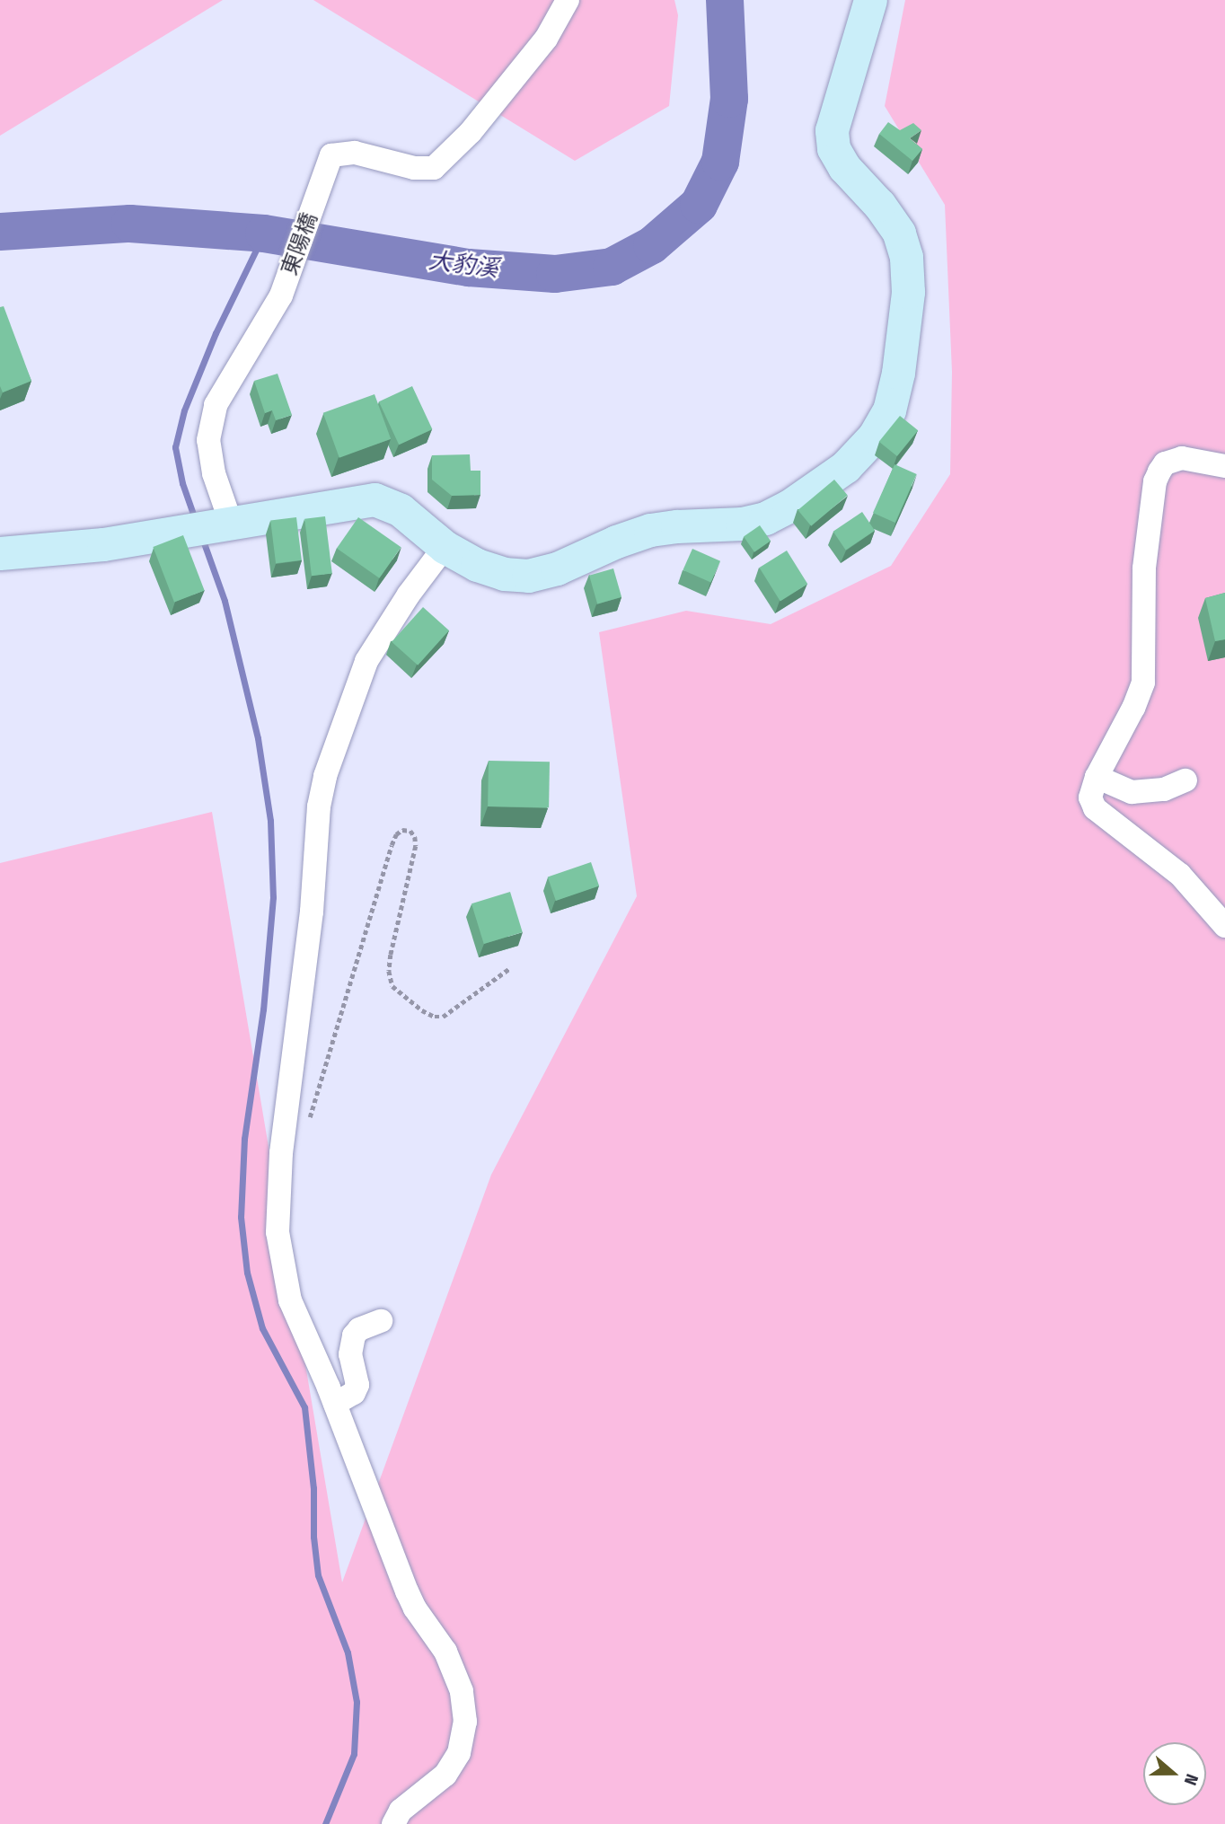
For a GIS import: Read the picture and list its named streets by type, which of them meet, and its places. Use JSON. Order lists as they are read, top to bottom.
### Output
{
  "streets": {
    "street": ["東陽橋"]
  },
  "water": ["大豹溪"],
  "north": "right"
}
